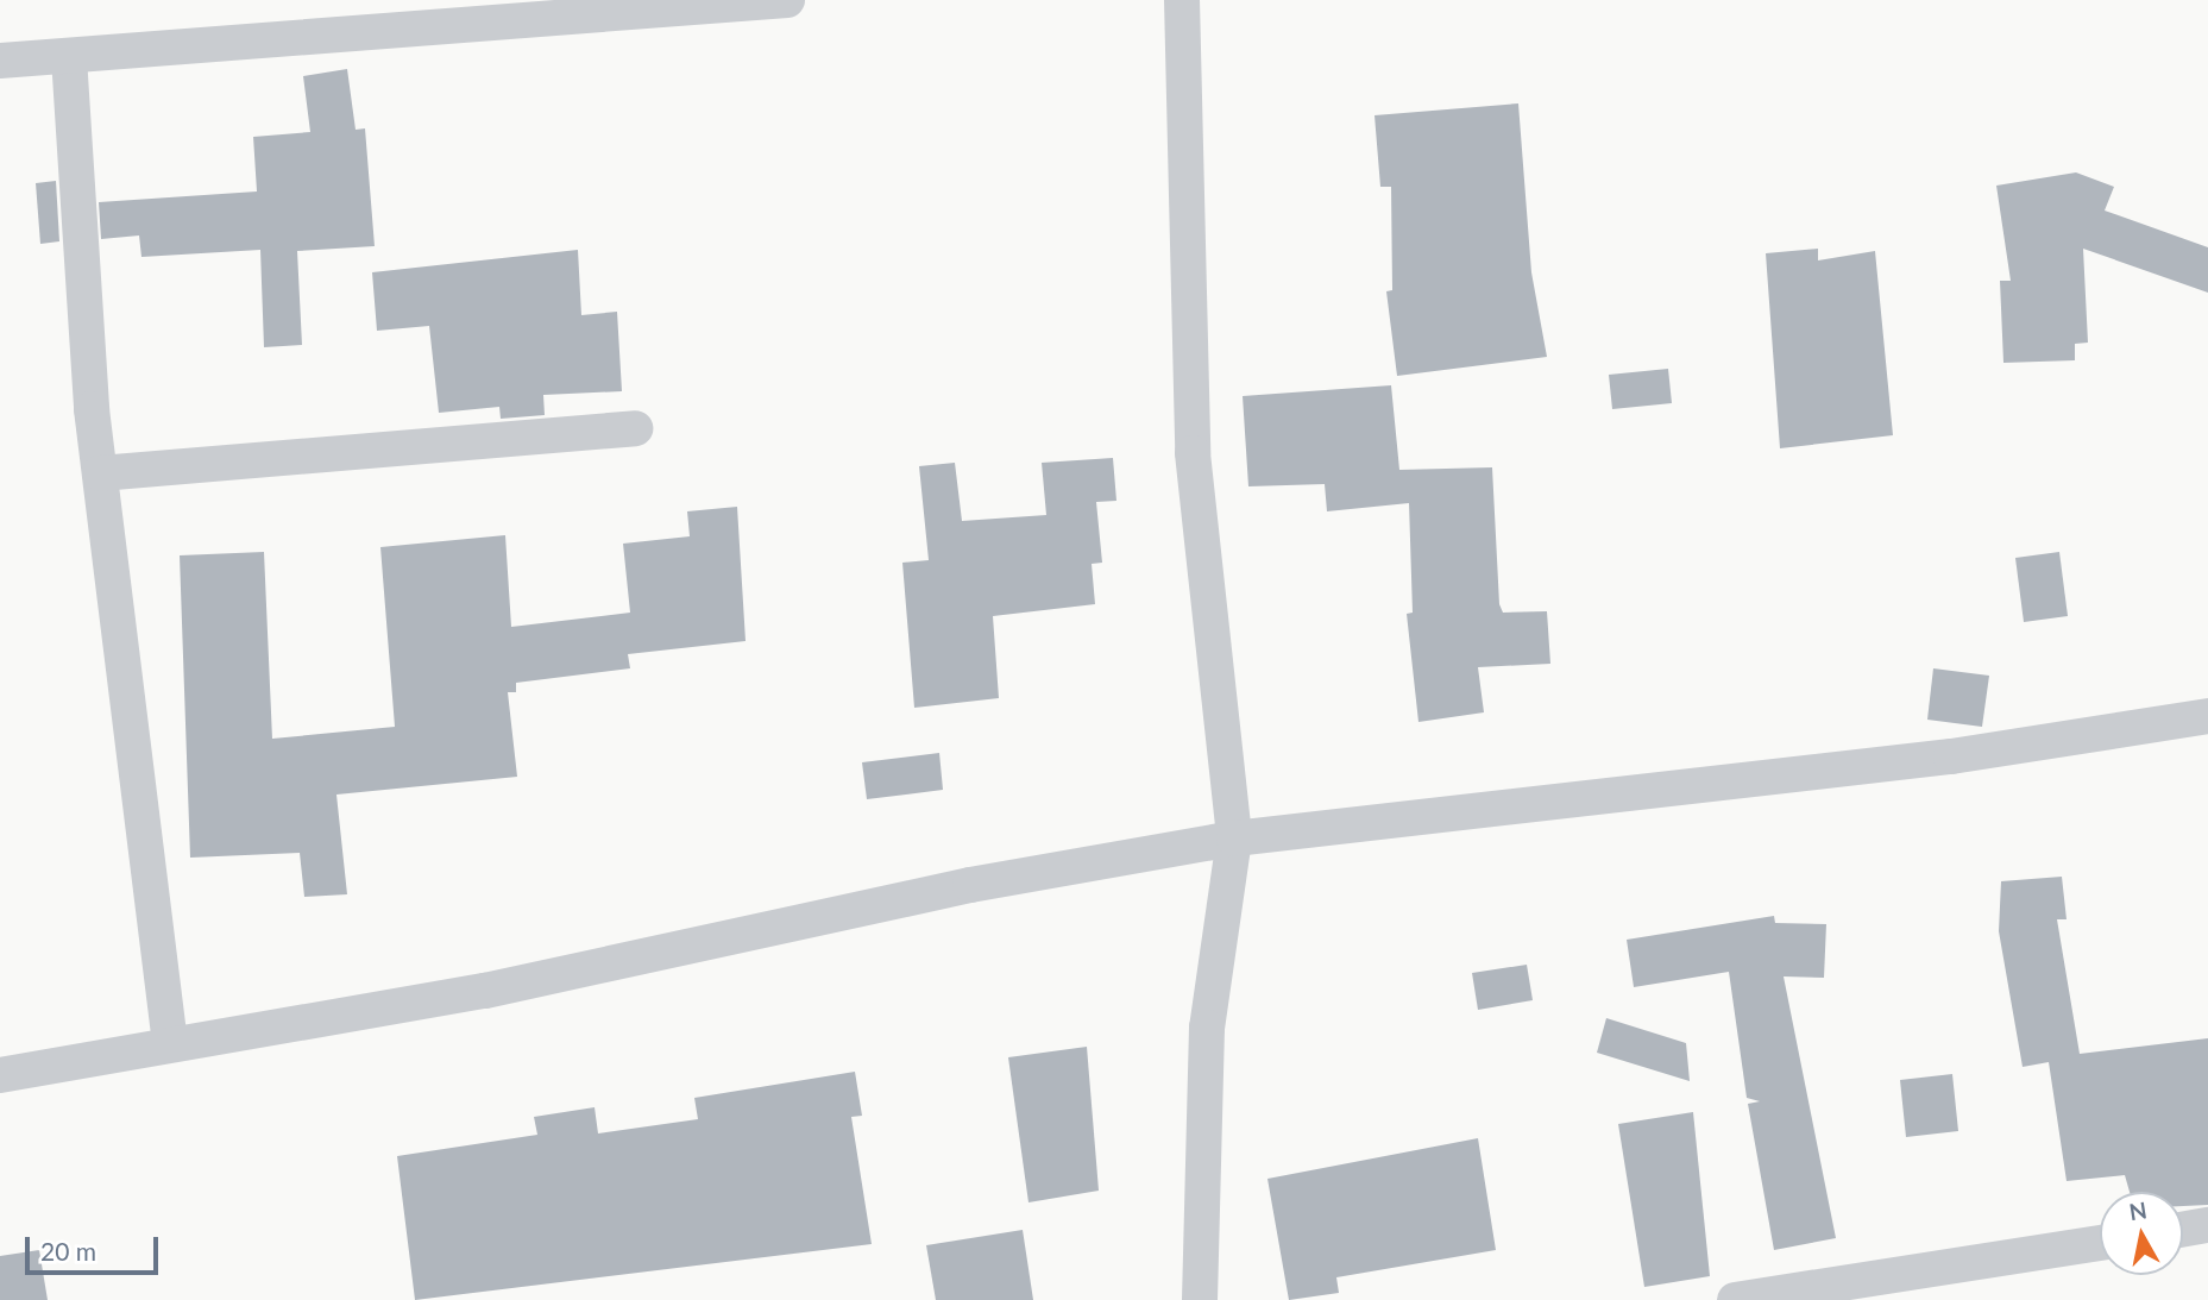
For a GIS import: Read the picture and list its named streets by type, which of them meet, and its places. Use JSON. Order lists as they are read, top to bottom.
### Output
{
  "scale_bar": "20 m",
  "north": "top"
}
